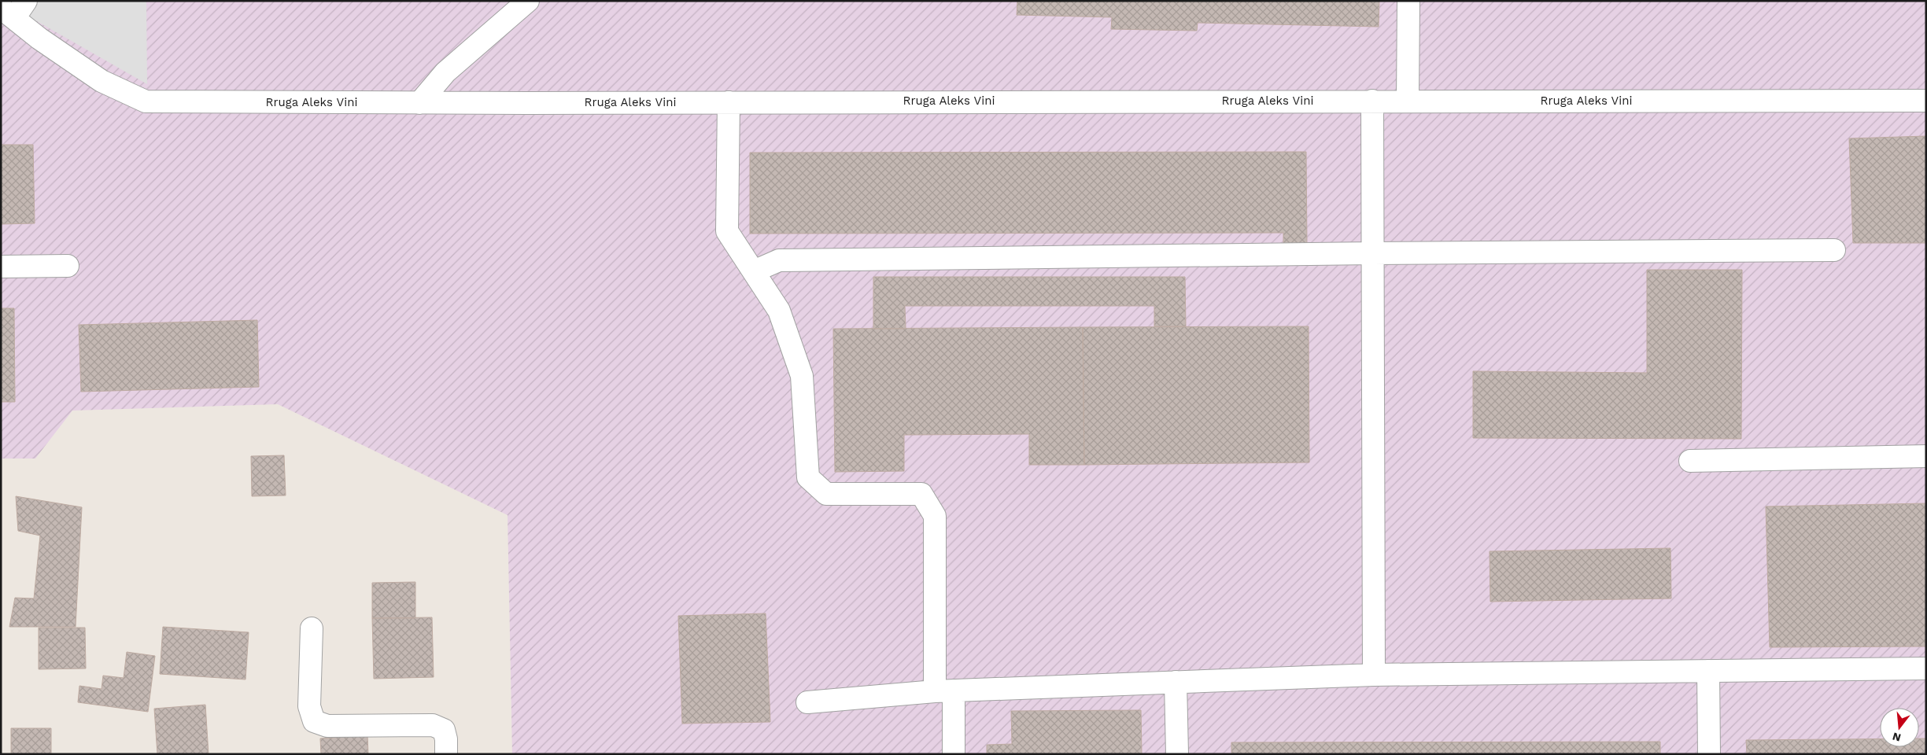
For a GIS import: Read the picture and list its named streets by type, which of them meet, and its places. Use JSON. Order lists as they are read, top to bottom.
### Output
{
  "streets": {
    "street": ["Rruga Aleks Vini"]
  },
  "north": "bottom"
}
